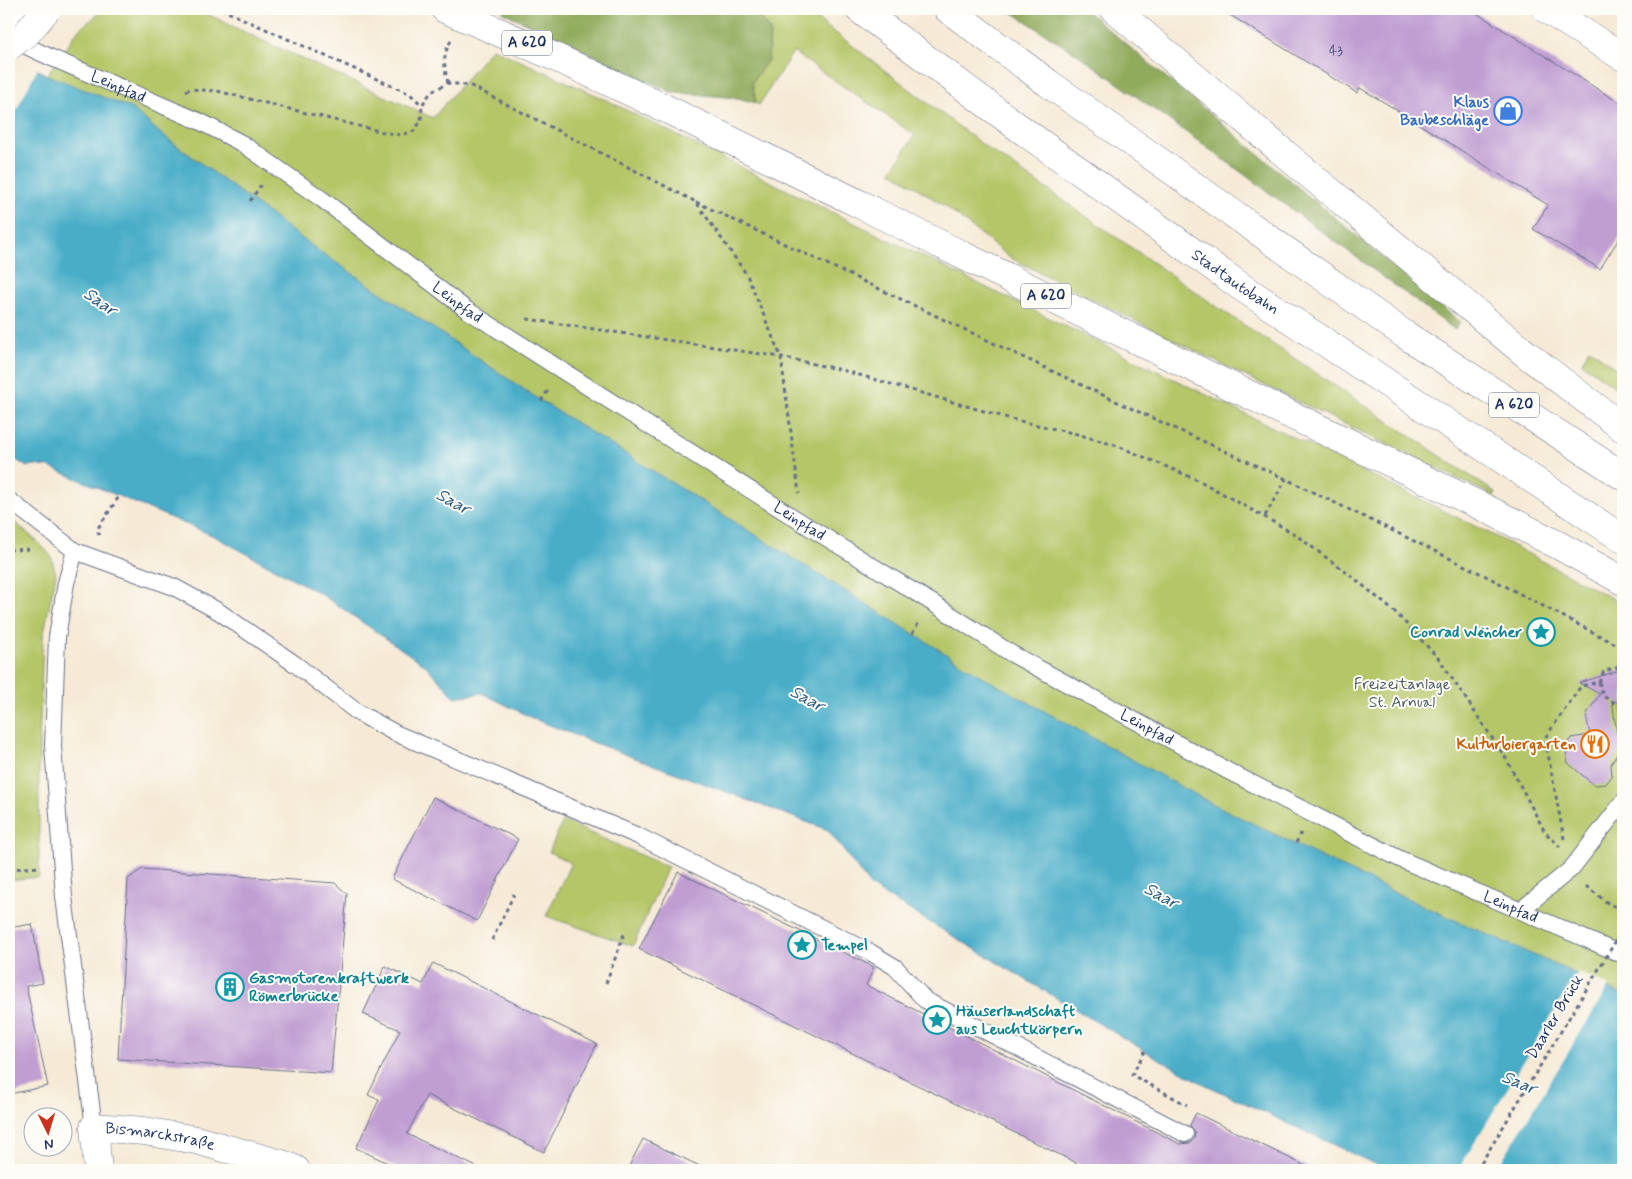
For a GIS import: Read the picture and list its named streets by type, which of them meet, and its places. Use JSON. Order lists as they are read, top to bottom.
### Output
{
  "streets": {
    "main road": ["A 620", "Stadtautobahn", "Bismarckstraße"],
    "lane": ["Leinpfad"],
    "path": ["Daarler Brück"]
  },
  "water": ["Saar"],
  "parks": ["Freizeitanlage St. Arnual"],
  "places": {
    "shop": ["Klaus Baubeschläge"],
    "place": ["Conrad Wëncher", "Tempel", "Häuserlandschaft aus Leuchtkörpern"],
    "restaurant": ["Kulturbiergarten"],
    "building": ["Gasmotorenkraftwerk Römerbrücke"]
  },
  "house_numbers": ["43"],
  "north": "bottom"
}
